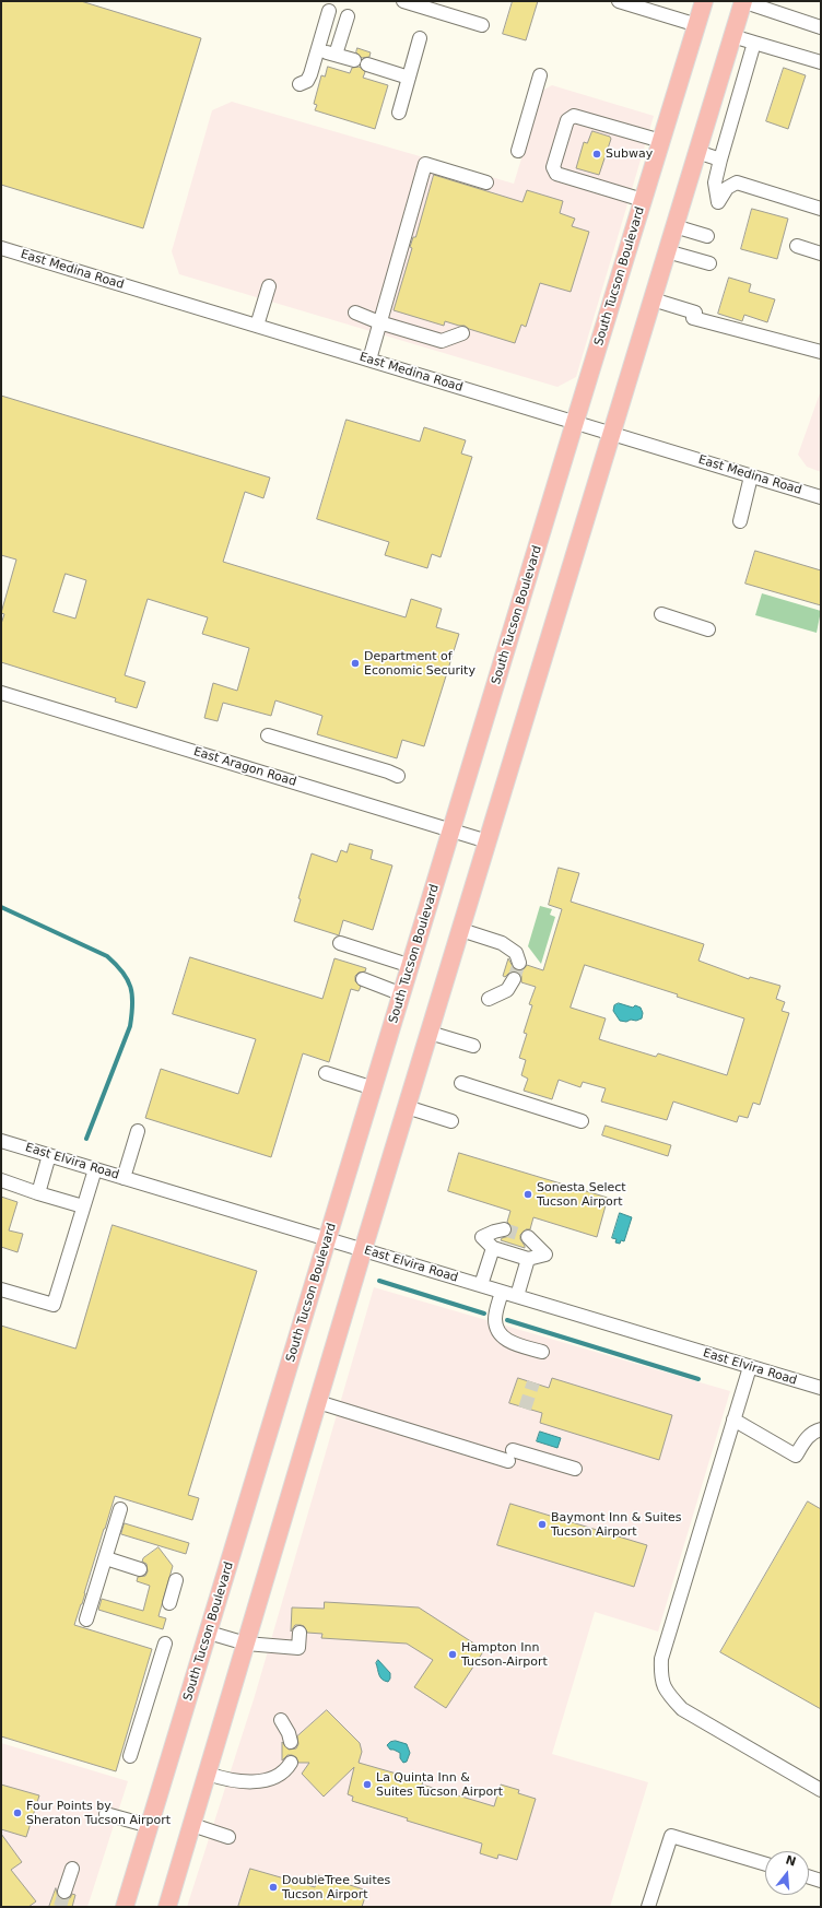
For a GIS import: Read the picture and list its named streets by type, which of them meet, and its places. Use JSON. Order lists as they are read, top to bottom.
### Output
{
  "streets": {
    "main road": ["South Tucson Boulevard"],
    "street": ["East Medina Road", "East Aragon Road", "East Elvira Road"]
  },
  "crossings": [
    ["East Medina Road", "South Tucson Boulevard"],
    ["South Tucson Boulevard", "East Aragon Road"],
    ["South Tucson Boulevard", "East Elvira Road"]
  ],
  "places": [
    "Subway",
    "Department of Economic Security",
    "Sonesta Select Tucson Airport",
    "Baymont Inn & Suites Tucson Airport",
    "Hampton Inn Tucson-Airport",
    "La Quinta Inn & Suites Tucson Airport",
    "Four Points by Sheraton Tucson Airport",
    "DoubleTree Suites Tucson Airport"
  ],
  "north": "top"
}
